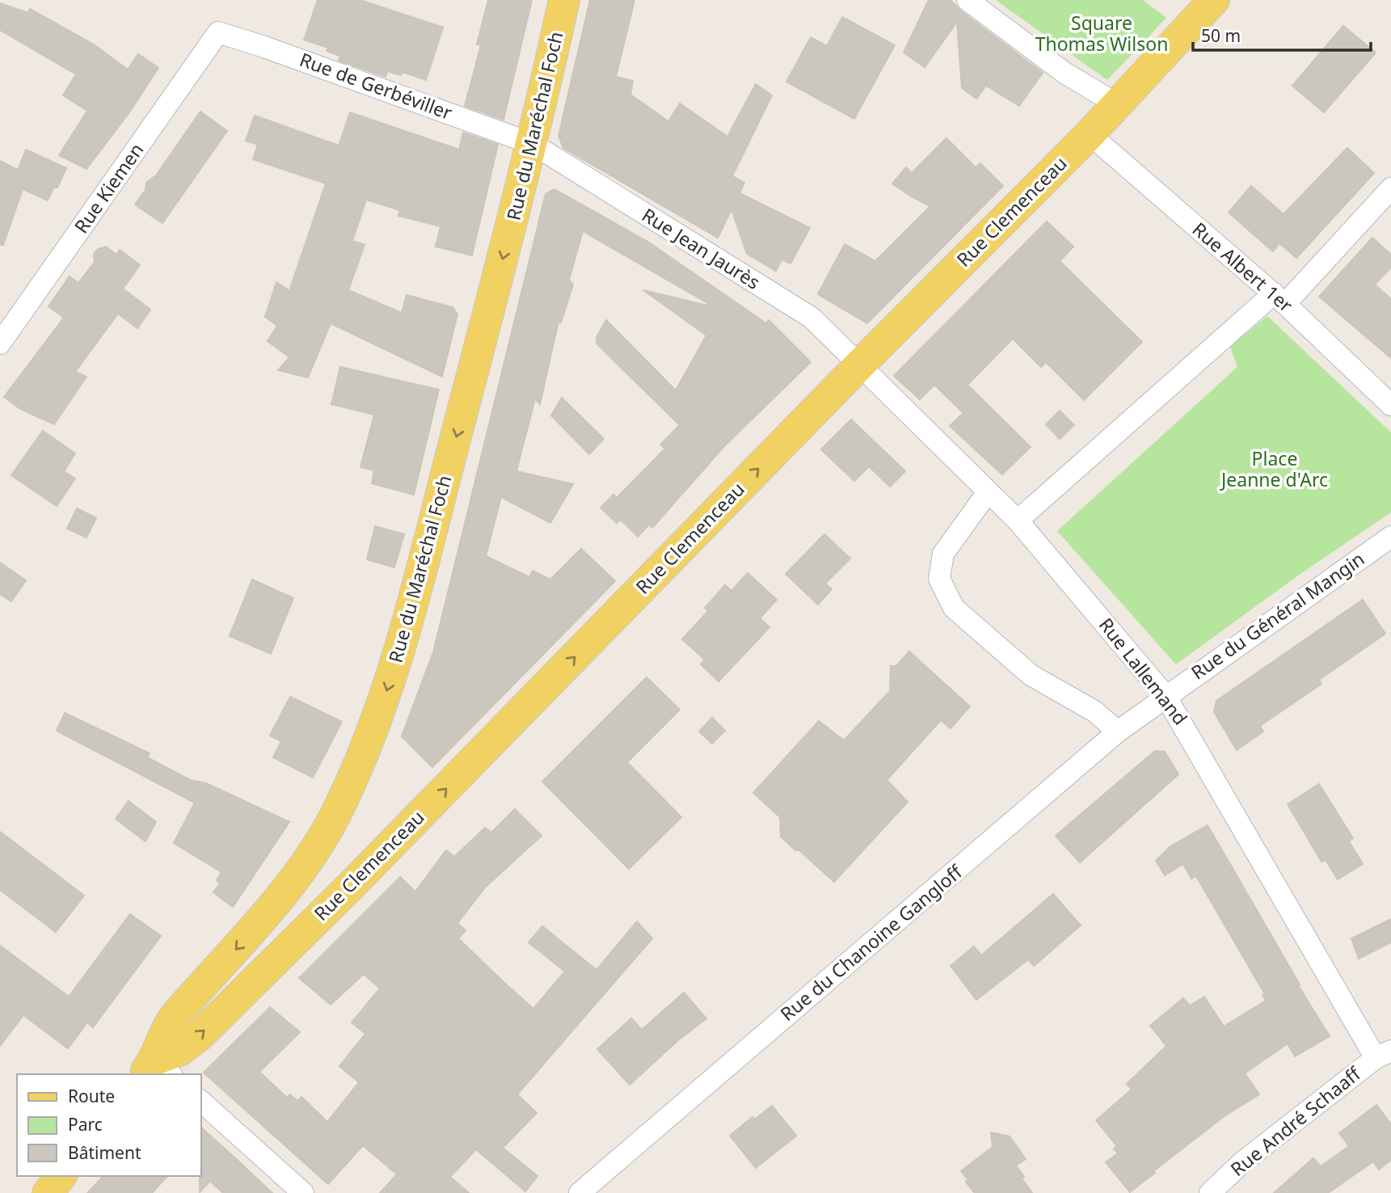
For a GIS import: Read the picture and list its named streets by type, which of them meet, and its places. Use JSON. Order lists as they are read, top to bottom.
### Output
{
  "streets": {
    "main road": ["Rue du Maréchal Foch", "Rue Clemenceau"],
    "street": [
      "Rue de Gerbéviller",
      "Rue Kiemen",
      "Rue Jean Jaurès",
      "Rue Albert 1er",
      "Rue du Général Mangin",
      "Rue Lallemand",
      "Rue du Chanoine Gangloff",
      "Rue André Schaaff"
    ]
  },
  "crossings": [
    ["Rue de Gerbéviller", "Rue du Maréchal Foch"],
    ["Rue de Gerbéviller", "Rue Kiemen"],
    ["Rue de Gerbéviller", "Rue Jean Jaurès"],
    ["Rue du Maréchal Foch", "Rue Clemenceau"],
    ["Rue du Maréchal Foch", "Rue Jean Jaurès"],
    ["Rue Clemenceau", "Rue Jean Jaurès"],
    ["Rue Clemenceau", "Rue Albert 1er"],
    ["Rue Clemenceau", "Rue Lallemand"],
    ["Rue Jean Jaurès", "Rue Lallemand"],
    ["Rue du Général Mangin", "Rue Lallemand"],
    ["Rue du Général Mangin", "Rue du Chanoine Gangloff"],
    ["Rue Lallemand", "Rue du Chanoine Gangloff"],
    ["Rue Lallemand", "Rue André Schaaff"]
  ],
  "one_way": ["Rue du Maréchal Foch", "Rue Clemenceau"],
  "parks": ["Square Thomas Wilson", "Place Jeanne d'Arc"],
  "legend": ["Route", "Parc", "Bâtiment"],
  "scale_bar": "50 m"
}
